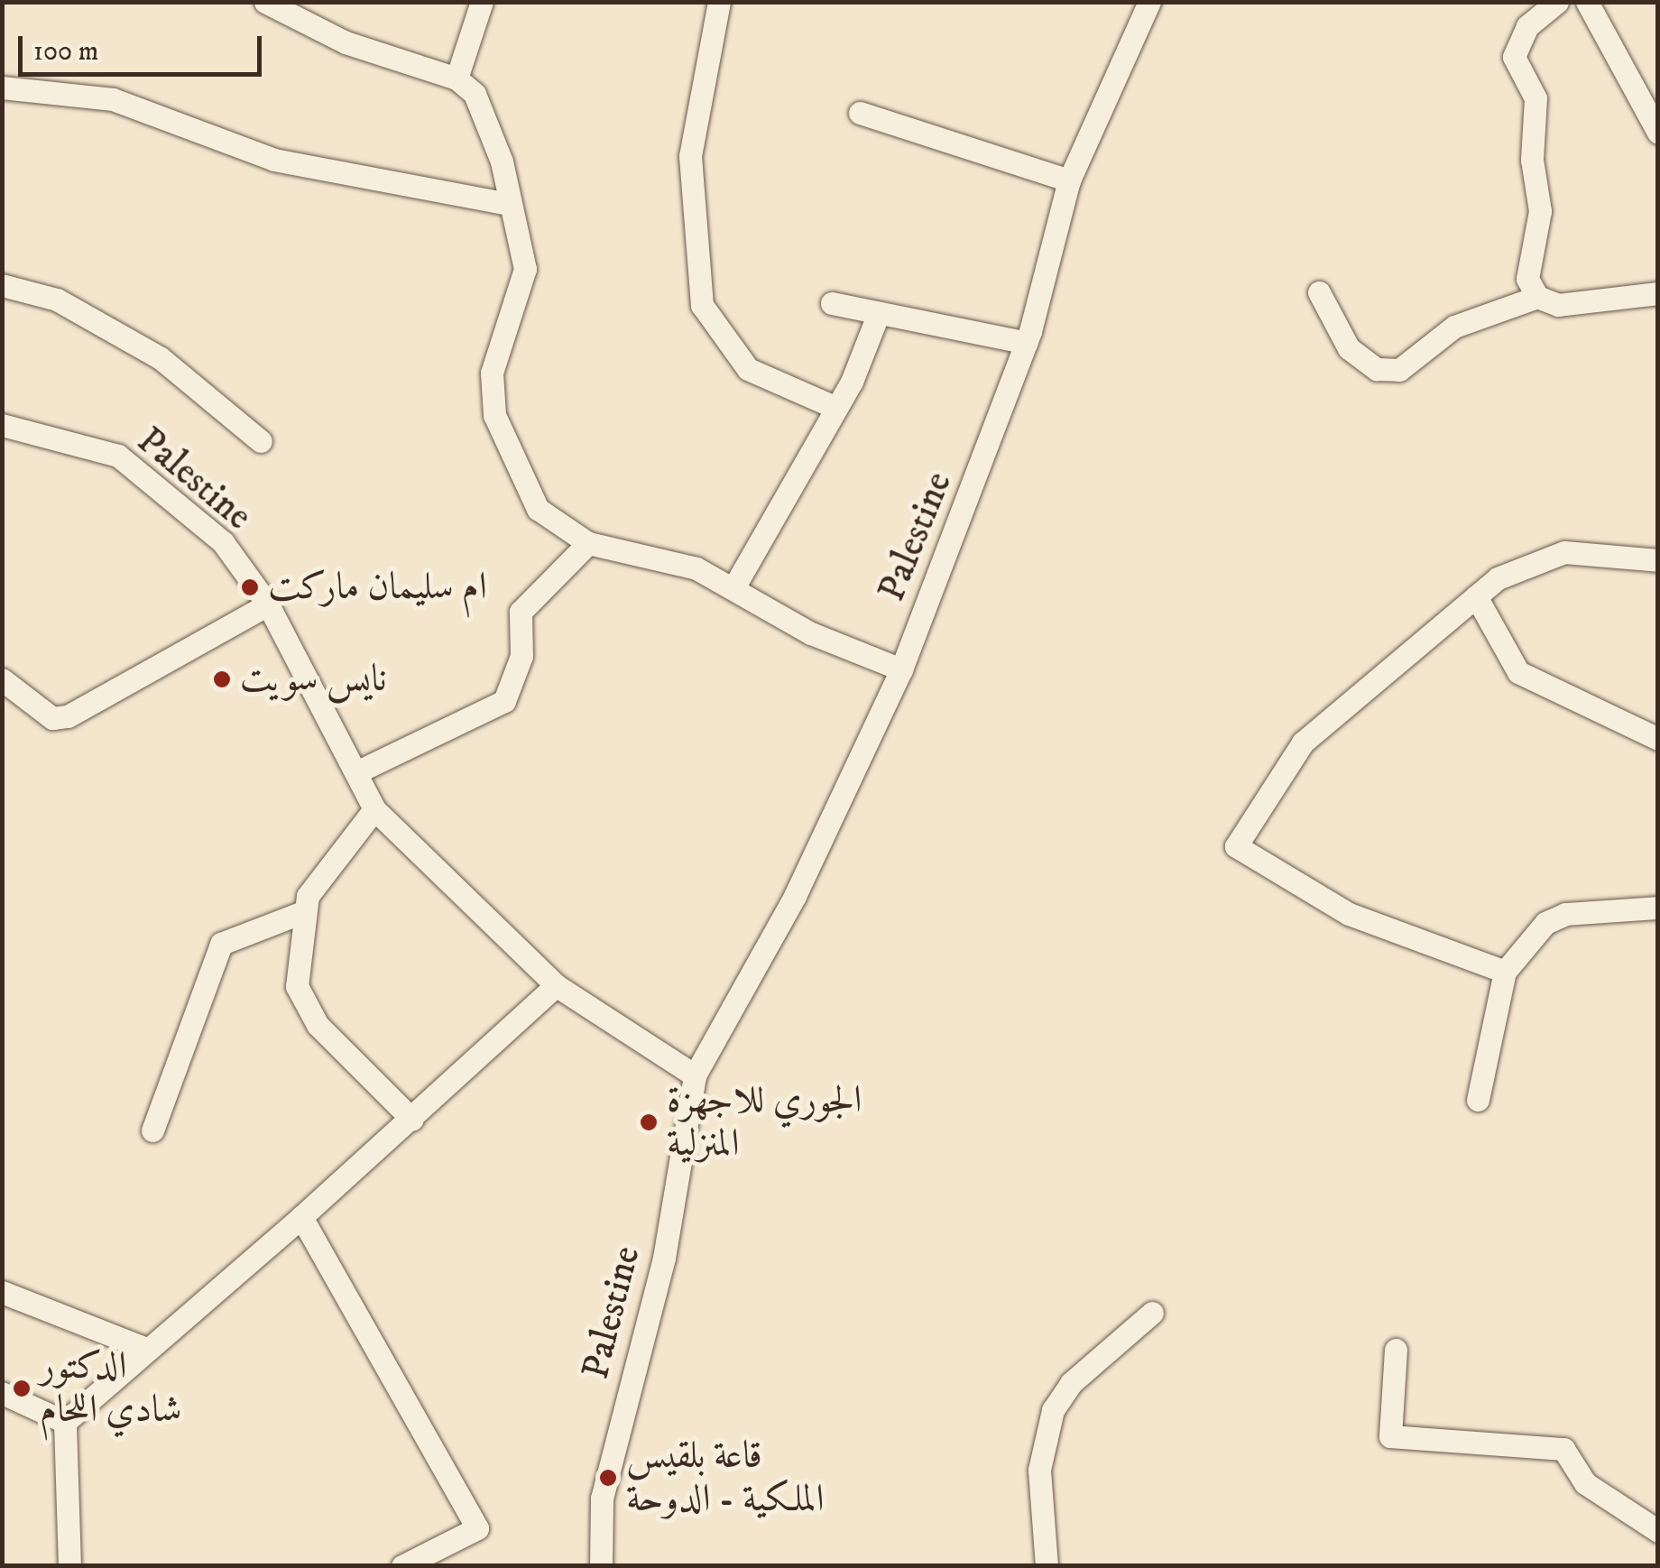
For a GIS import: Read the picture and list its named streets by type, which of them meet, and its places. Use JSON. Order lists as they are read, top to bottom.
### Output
{
  "streets": {
    "street": ["Palestine"]
  },
  "places": [
    "ام سليمان ماركت",
    "نايس سويت",
    "الجوري للاجهزة المنزلية",
    "الدكتور شادي اللحام",
    "قاعة بلقيس الملكية - الدوحة"
  ],
  "scale_bar": "100 m"
}
